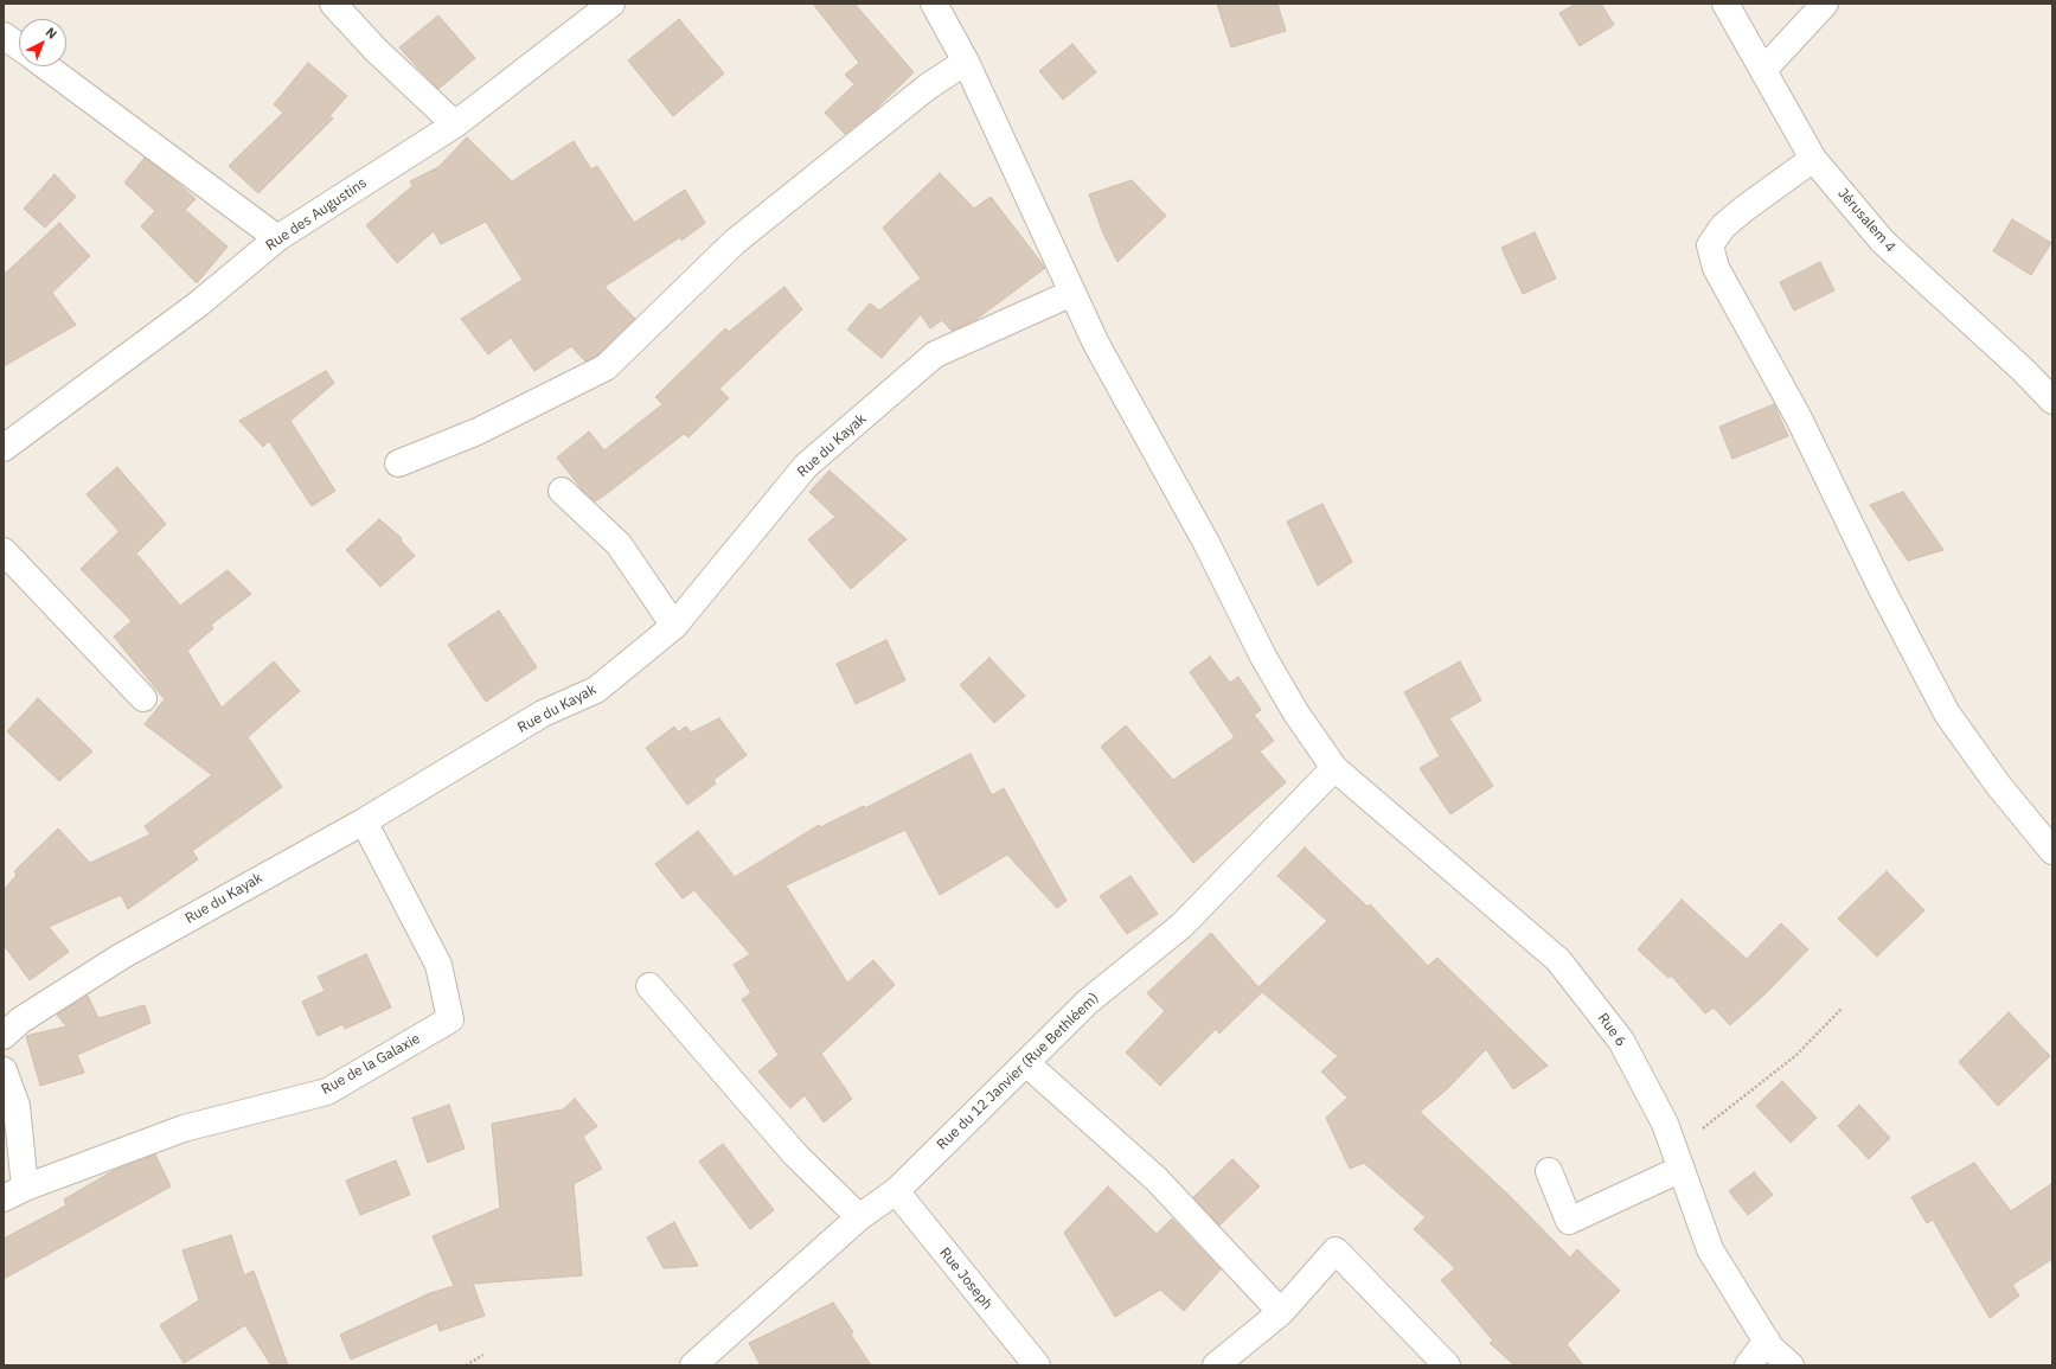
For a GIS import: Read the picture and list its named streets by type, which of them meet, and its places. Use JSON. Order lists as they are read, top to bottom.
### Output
{
  "streets": {
    "street": [
      "Rue des Augustins",
      "Jérusalem 4",
      "Rue du Kayak",
      "Rue 6",
      "Rue de la Galaxie",
      "Rue du 12 Janvier (Rue Bethléem)",
      "Rue Joseph"
    ]
  },
  "crossings": [
    ["Rue du Kayak", "Rue 6"],
    ["Rue du Kayak", "Rue de la Galaxie"],
    ["Rue 6", "Rue du 12 Janvier (Rue Bethléem)"],
    ["Rue du 12 Janvier (Rue Bethléem)", "Rue Joseph"]
  ],
  "north": "top right"
}
